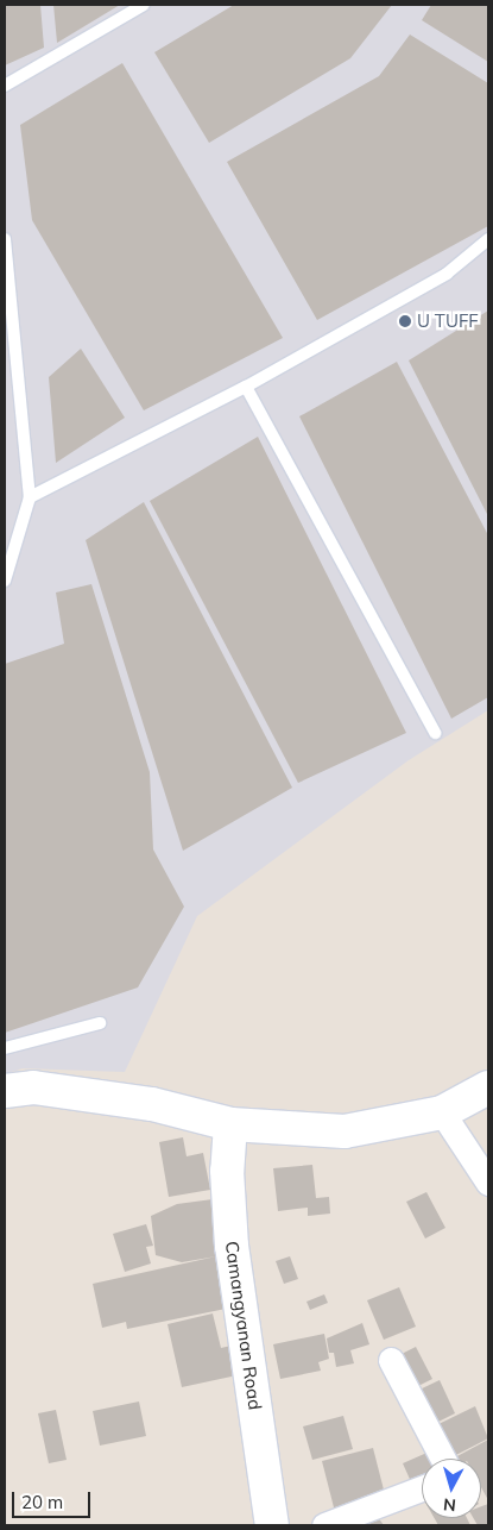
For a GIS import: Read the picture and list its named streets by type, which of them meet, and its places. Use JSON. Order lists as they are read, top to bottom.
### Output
{
  "streets": {
    "street": ["Camangyanan Road"]
  },
  "places": ["U TUFF"],
  "scale_bar": "20 m",
  "north": "bottom"
}
